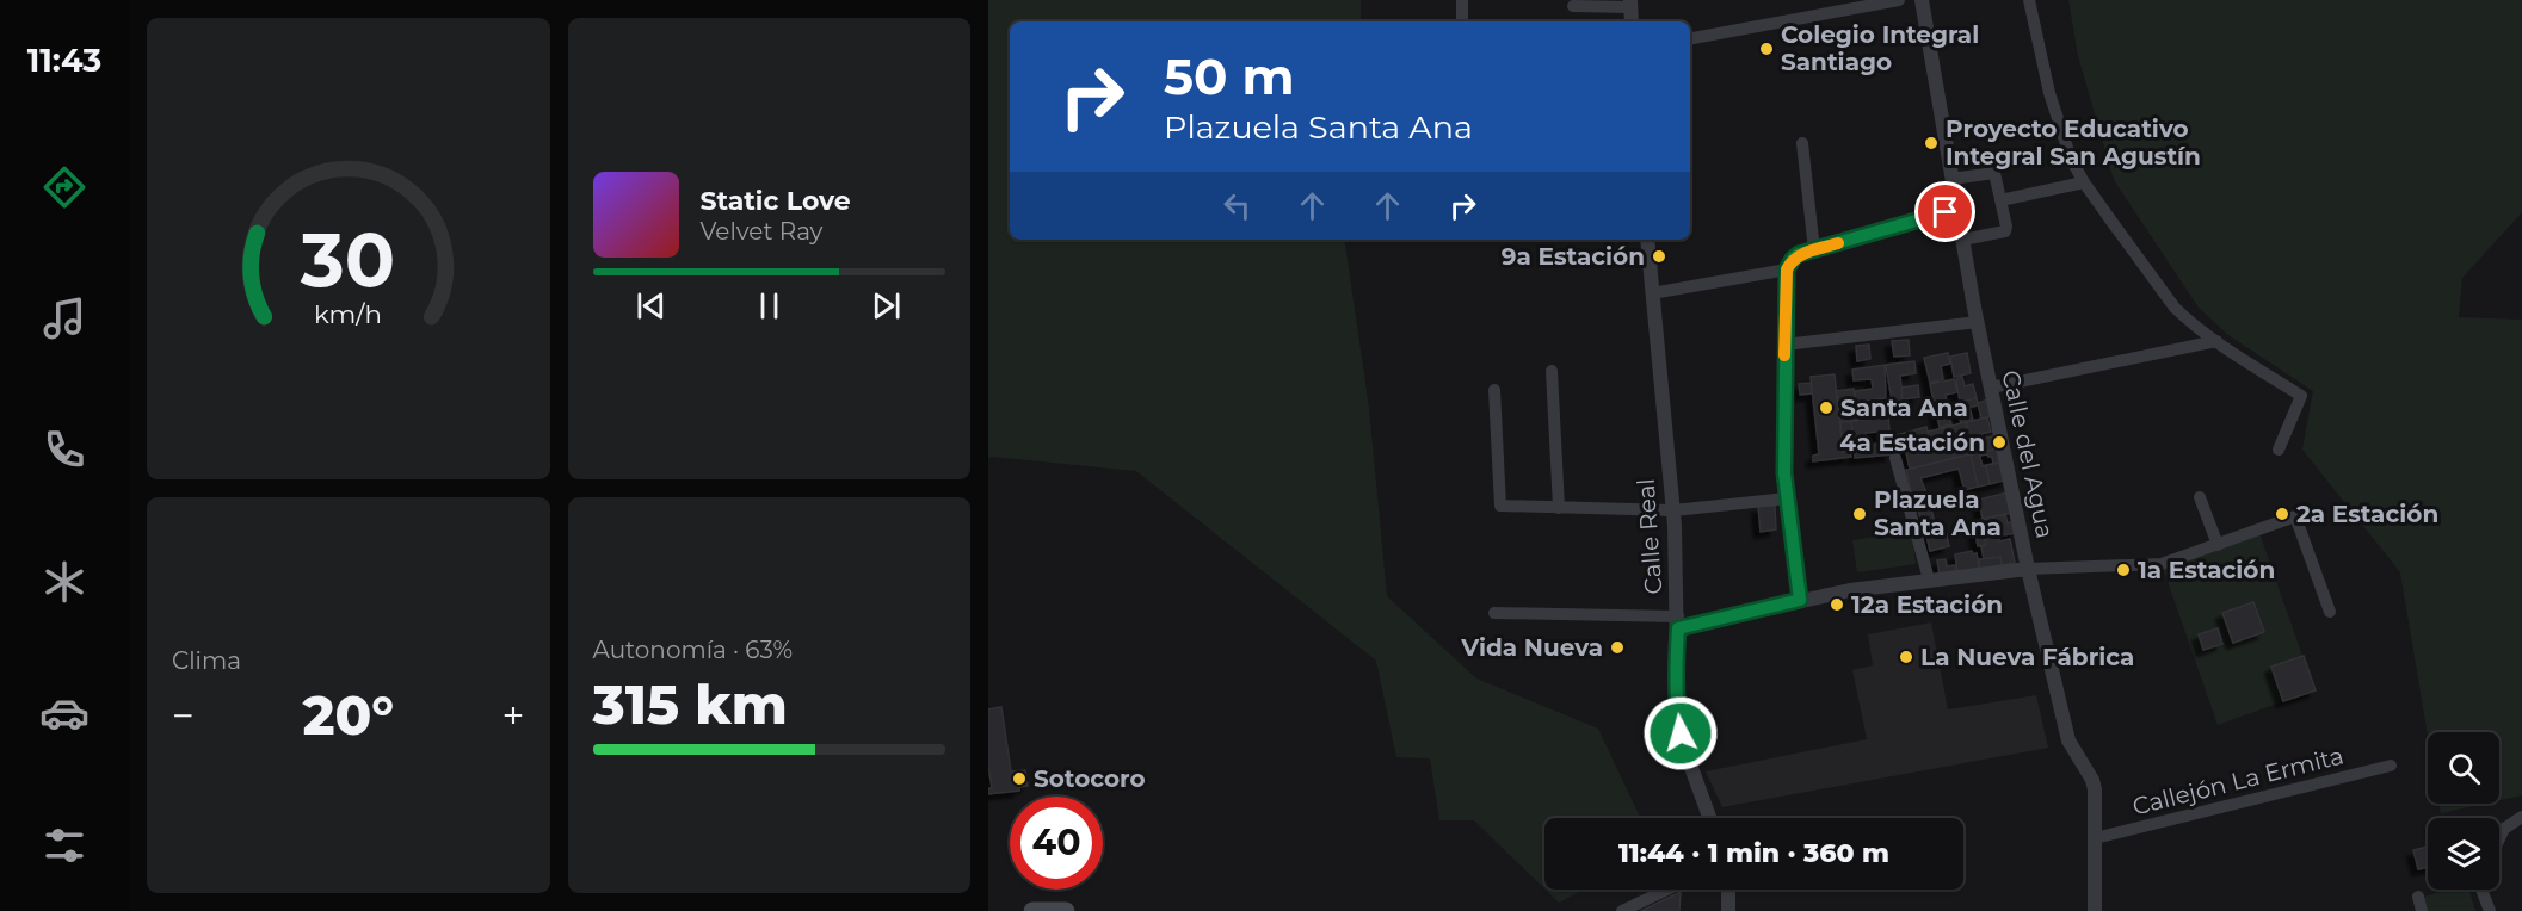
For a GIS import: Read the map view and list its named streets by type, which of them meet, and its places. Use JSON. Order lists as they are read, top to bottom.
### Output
{
  "streets": {
    "street": ["Calle del Agua", "Calle Real", "Callejón La Ermita"]
  },
  "crossings": [
    ["Calle del Agua", "Callejón La Ermita"]
  ],
  "places": [
    "Colegio Integral Santiago",
    "Proyecto Educativo Integral San Agustín",
    "9a Estación",
    "Santa Ana",
    "4a Estación",
    "Plazuela Santa Ana",
    "2a Estación",
    "1a Estación",
    "12a Estación",
    "Vida Nueva",
    "La Nueva Fábrica",
    "Sotocoro"
  ],
  "page": {
    "tabs": "11:43",
    "turn": ["50 m", "Plazuela Santa Ana"],
    "song": ["Static Love", "Velvet Ray"],
    "tile": [
      "Clima",
      ["Autonomía · 63%", "315 km"]
    ],
    "heat": ["−", "20°", "+"],
    "limit": "40",
    "trip": "11:44 · 1 min · 360 m",
    "gauge": ["30", "km/h"]
  }
}
